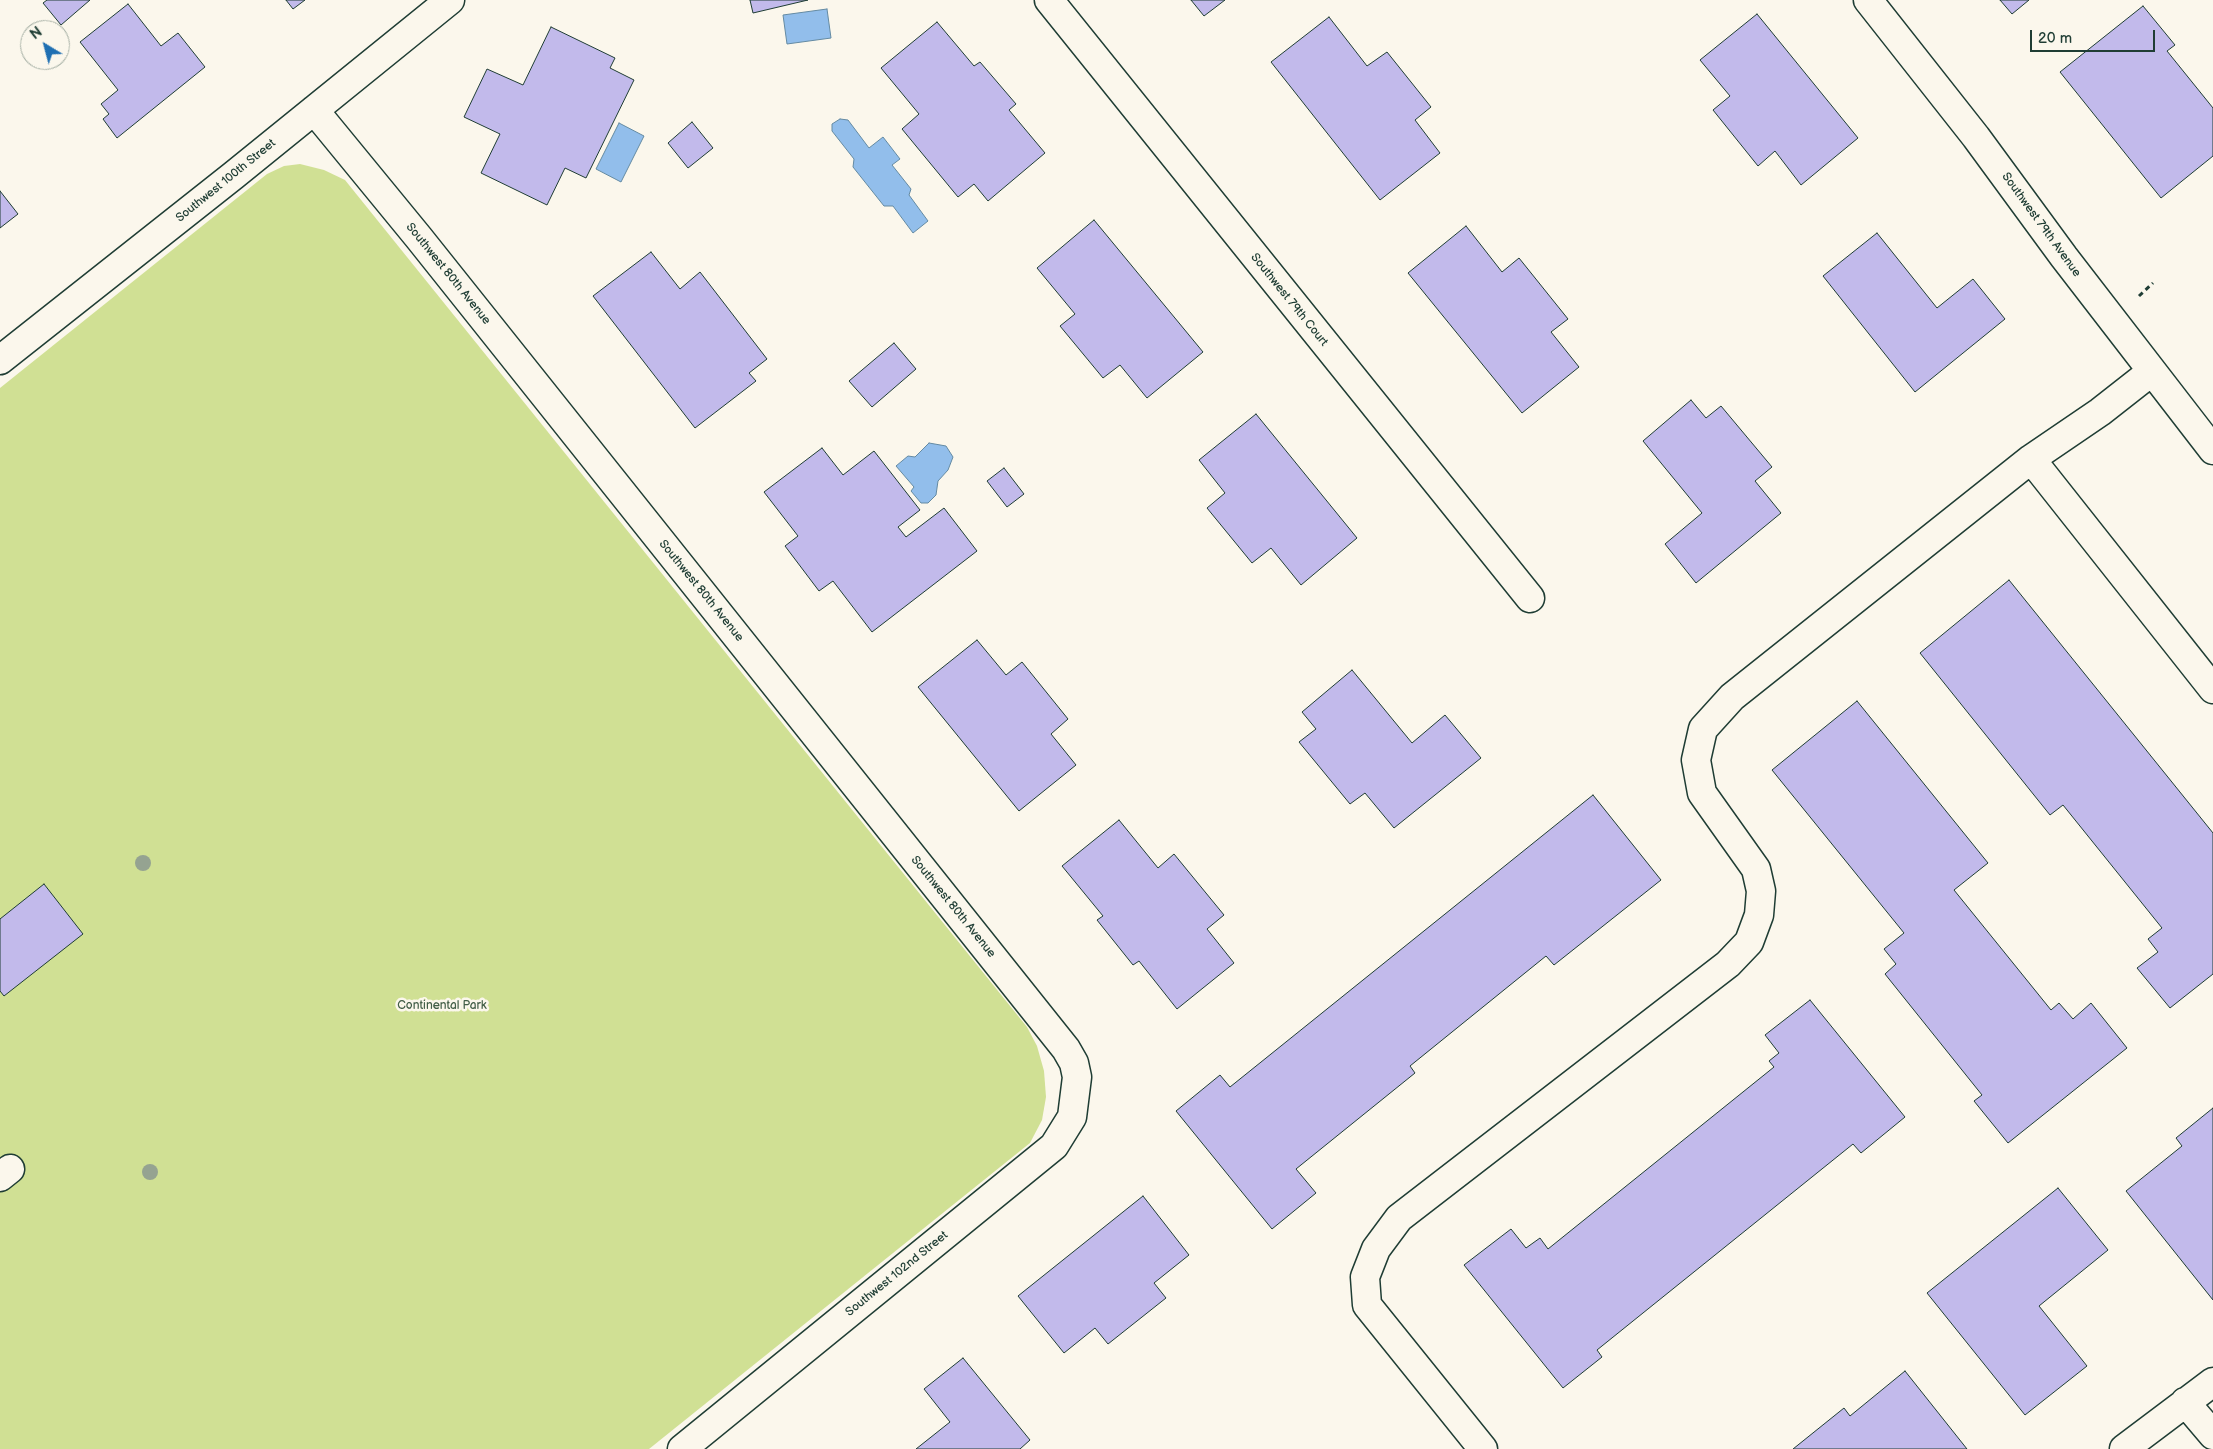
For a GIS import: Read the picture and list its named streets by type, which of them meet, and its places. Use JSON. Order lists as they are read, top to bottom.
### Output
{
  "streets": {
    "street": [
      "Southwest 100th Street",
      "Southwest 79th Avenue",
      "Southwest 80th Avenue",
      "Southwest 79th Court",
      "Southwest 102nd Street"
    ]
  },
  "crossings": [
    ["Southwest 100th Street", "Southwest 80th Avenue"],
    ["Southwest 80th Avenue", "Southwest 102nd Street"]
  ],
  "parks": ["Continental Park"],
  "scale_bar": "20 m",
  "north": "top left"
}
